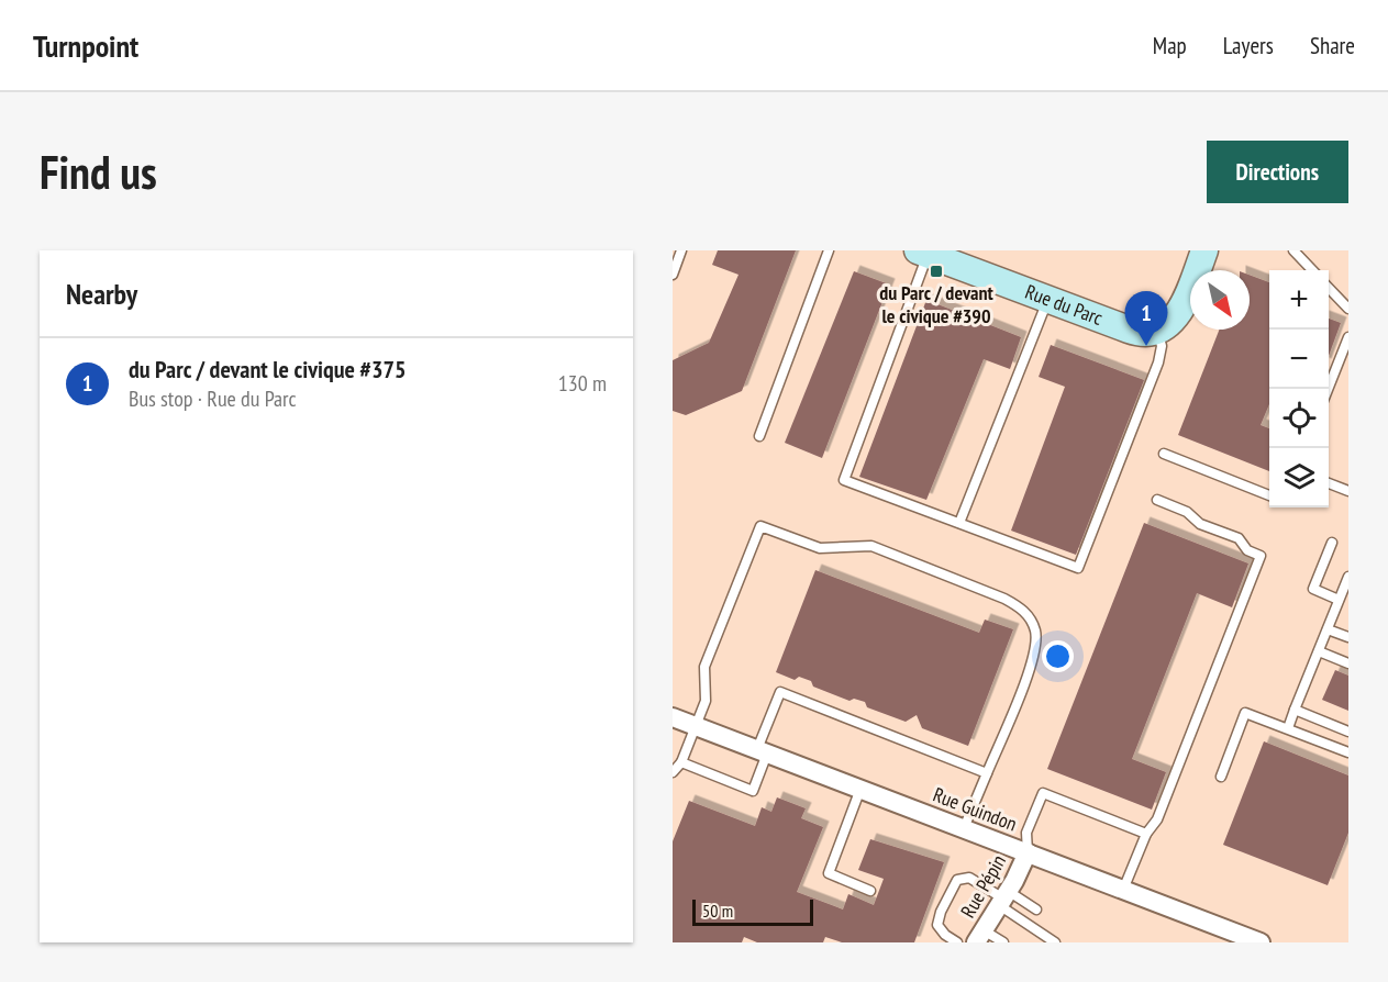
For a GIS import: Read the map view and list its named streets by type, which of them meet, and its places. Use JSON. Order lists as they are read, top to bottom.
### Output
{
  "streets": {
    "street": ["Rue du Parc", "Rue Guindon", "Rue Pépin"]
  },
  "crossings": [
    ["Rue Guindon", "Rue Pépin"]
  ],
  "places": {
    "transit": ["du Parc / devant le civique #390"]
  },
  "scale_bar": "50 m",
  "north": "bottom right",
  "page": {
    "header": "Turnpoint",
    "nav": ["Map", "Layers", "Share"],
    "buttons": "Directions",
    "title": "Find us",
    "heading": "Nearby",
    "map_buttons": ["+", "−"],
    "pins": "1",
    "list": [
      {
        "mark": "1",
        "name": "du Parc / devant le civique #375",
        "note": "Bus stop · Rue du Parc",
        "value": "130 m"
      }
    ],
    "scale": "50 m"
  }
}
